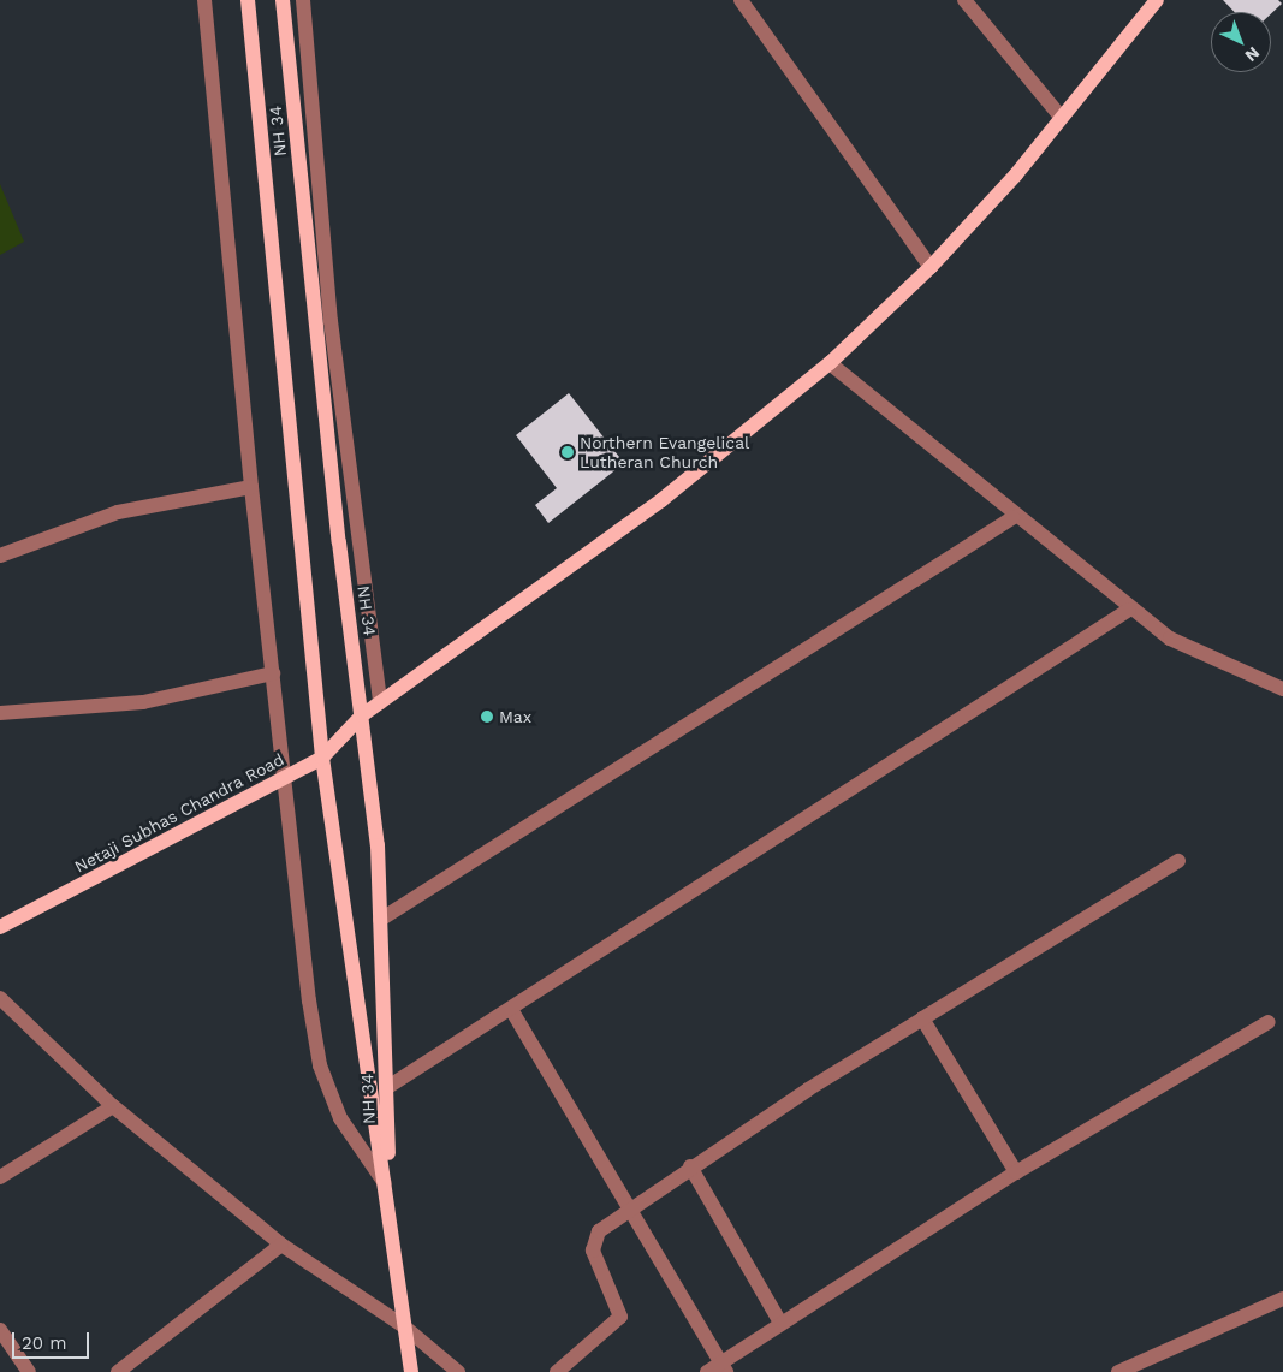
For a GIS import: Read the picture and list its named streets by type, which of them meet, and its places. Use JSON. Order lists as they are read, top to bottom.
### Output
{
  "streets": {
    "main road": ["NH 34", "Netaji Subhas Chandra Road"]
  },
  "crossings": [
    ["NH 34", "Netaji Subhas Chandra Road"]
  ],
  "places": ["Northern Evangelical Lutheran Church", "Max"],
  "scale_bar": "20 m",
  "north": "bottom right"
}
